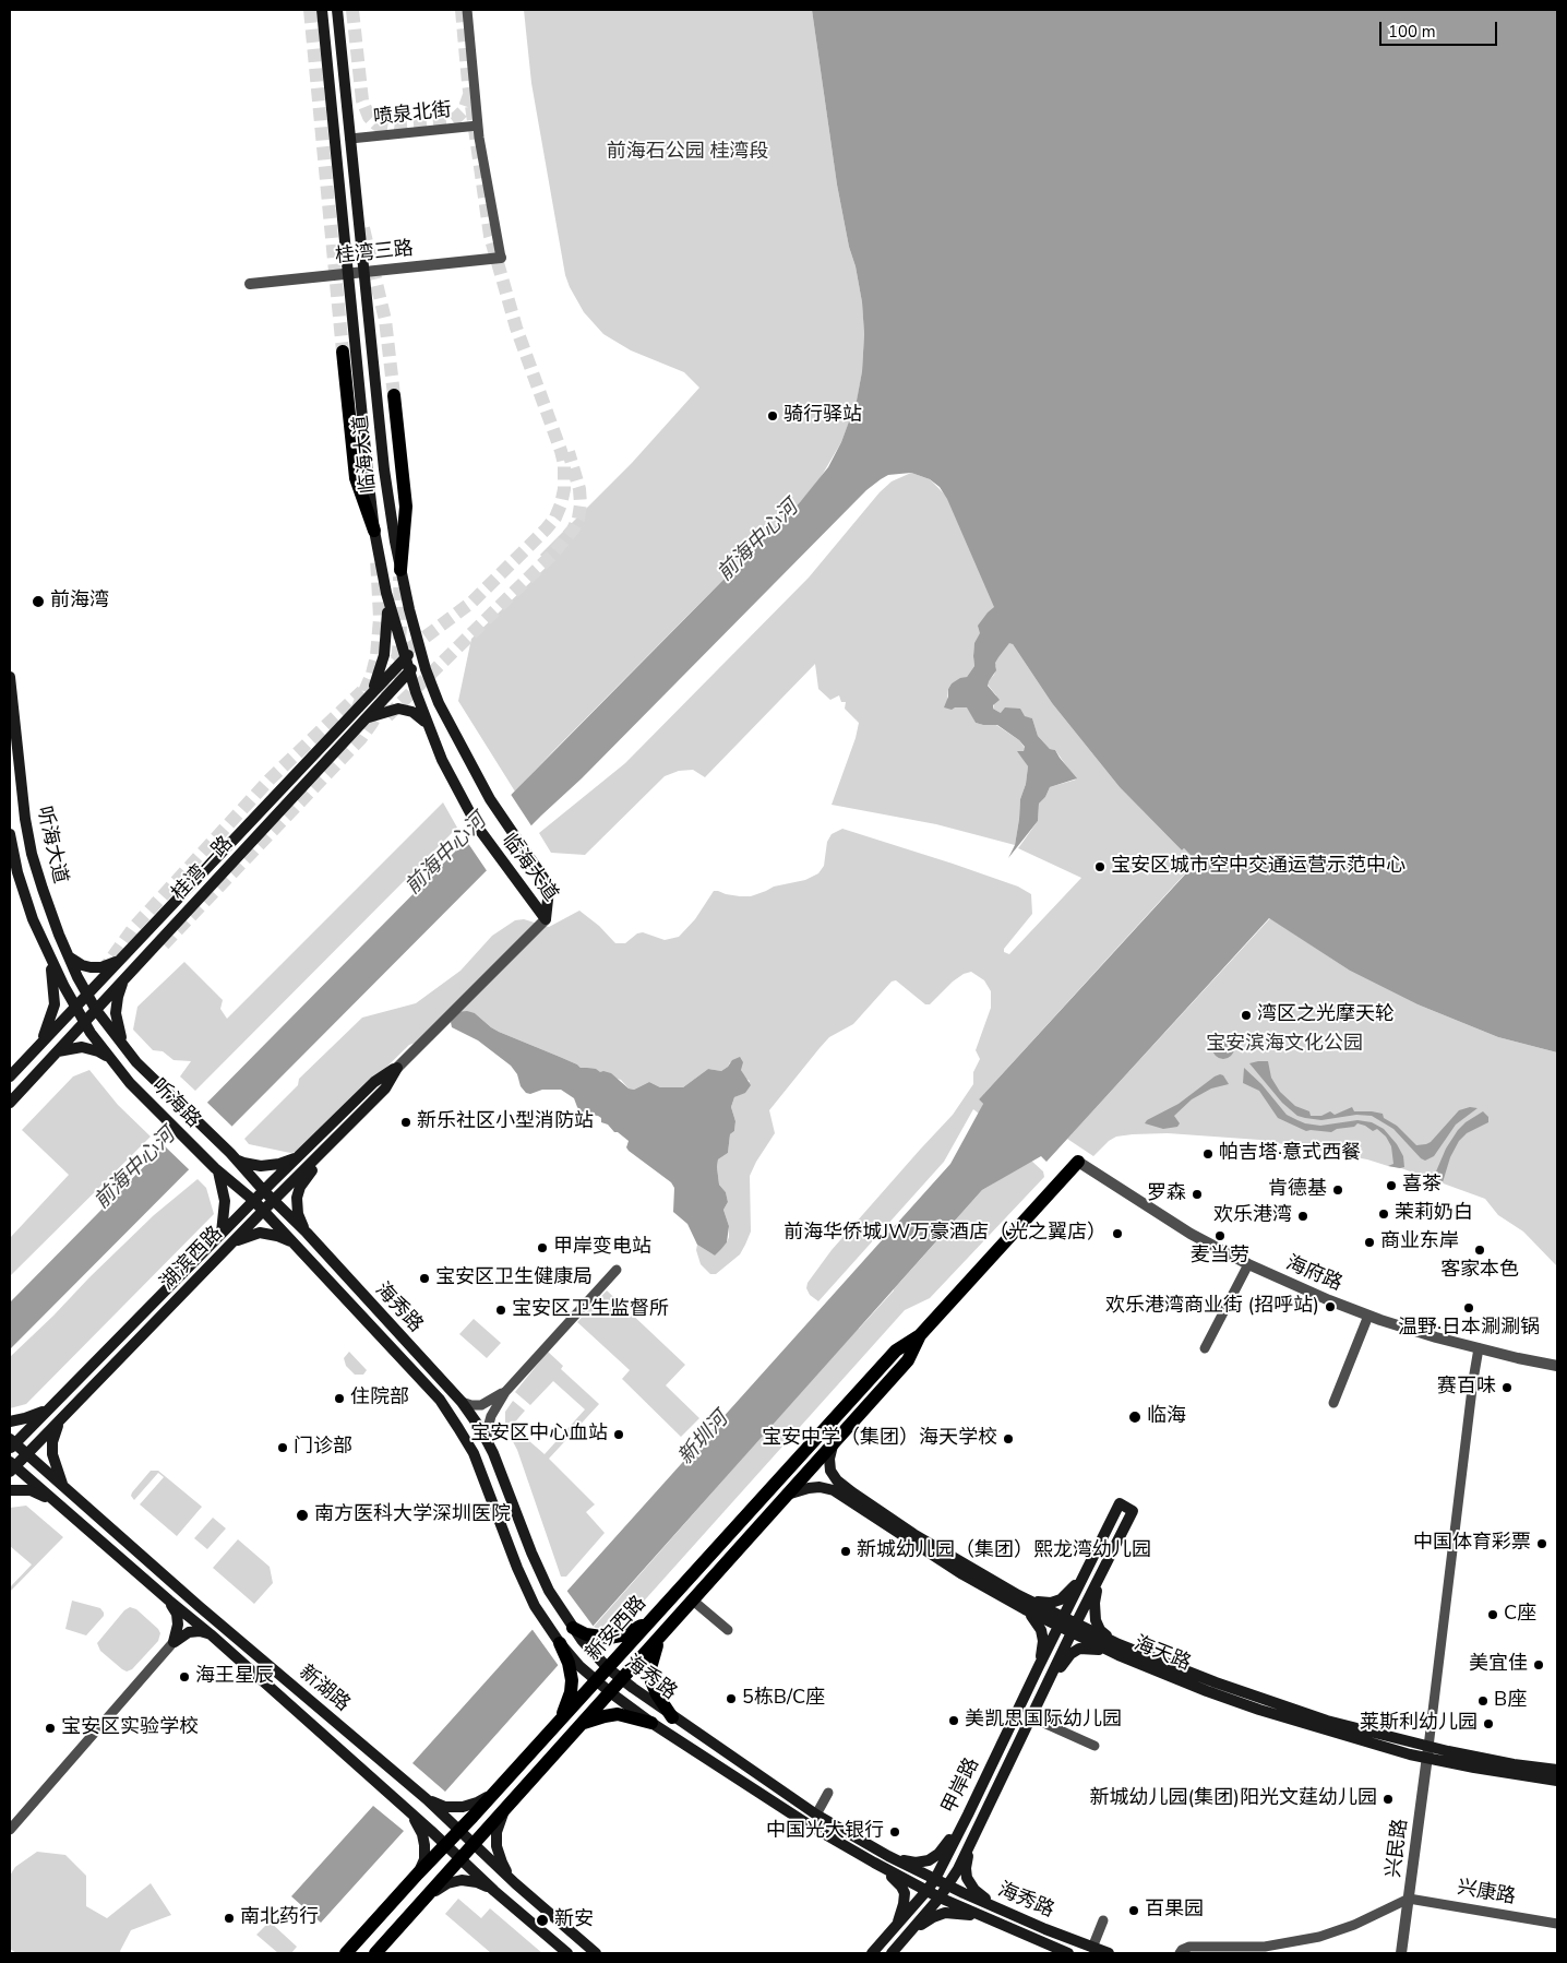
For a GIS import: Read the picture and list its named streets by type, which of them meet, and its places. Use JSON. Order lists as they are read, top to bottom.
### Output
{
  "streets": {
    "main road": [
      "临海大道",
      "听海大道",
      "桂湾一路",
      "听海路",
      "湖滨西路",
      "海秀路",
      "新安西路",
      "海天路",
      "新湖路",
      "甲岸路"
    ],
    "street": [
      "喷泉北街",
      "桂湾三路",
      "海府路",
      "兴民路",
      "兴康路"
    ]
  },
  "crossings": [
    ["喷泉北街", "临海大道"],
    ["桂湾三路", "临海大道"],
    ["临海大道", "桂湾一路"],
    ["临海大道", "湖滨西路"],
    ["听海大道", "桂湾一路"],
    ["听海大道", "听海路"],
    ["桂湾一路", "听海路"],
    ["听海路", "湖滨西路"],
    ["听海路", "海秀路"],
    ["湖滨西路", "海秀路"],
    ["湖滨西路", "新湖路"],
    ["海府路", "新安西路"],
    ["海秀路", "新安西路"],
    ["海秀路", "甲岸路"],
    ["新安西路", "海天路"],
    ["新安西路", "新湖路"],
    ["海天路", "甲岸路"],
    ["海天路", "兴民路"],
    ["兴民路", "兴康路"]
  ],
  "water": ["前海中心河", "新圳河"],
  "parks": ["前海石公园 桂湾段", "宝安滨海文化公园"],
  "places": [
    "骑行驿站",
    "前海湾",
    "宝安区城市空中交通运营示范中心",
    "湾区之光摩天轮",
    "新乐社区小型消防站",
    "帕吉塔·意式西餐",
    "喜茶",
    "肯德基",
    "罗森",
    "茉莉奶白",
    "欢乐港湾",
    "前海华侨城JW万豪酒店（光之翼店）",
    "麦当劳",
    "商业东岸",
    "甲岸变电站",
    "客家本色",
    "宝安区卫生健康局",
    "欢乐港湾商业街 (招呼站)",
    "温野·日本涮涮锅",
    "宝安区卫生监督所",
    "赛百味",
    "住院部",
    "临海",
    "宝安区中心血站",
    "宝安中学（集团）海天学校",
    "门诊部",
    "南方医科大学深圳医院",
    "中国体育彩票",
    "新城幼儿园（集团）熙龙湾幼儿园",
    "C座",
    "美宜佳",
    "海王星辰",
    "5栋B/C座",
    "B座",
    "美凯思国际幼儿园",
    "莱斯利幼儿园",
    "宝安区实验学校",
    "新城幼儿园(集团)阳光文莛幼儿园",
    "中国光大银行",
    "百果园",
    "南北药行",
    "新安"
  ],
  "scale_bar": "100 m"
}
